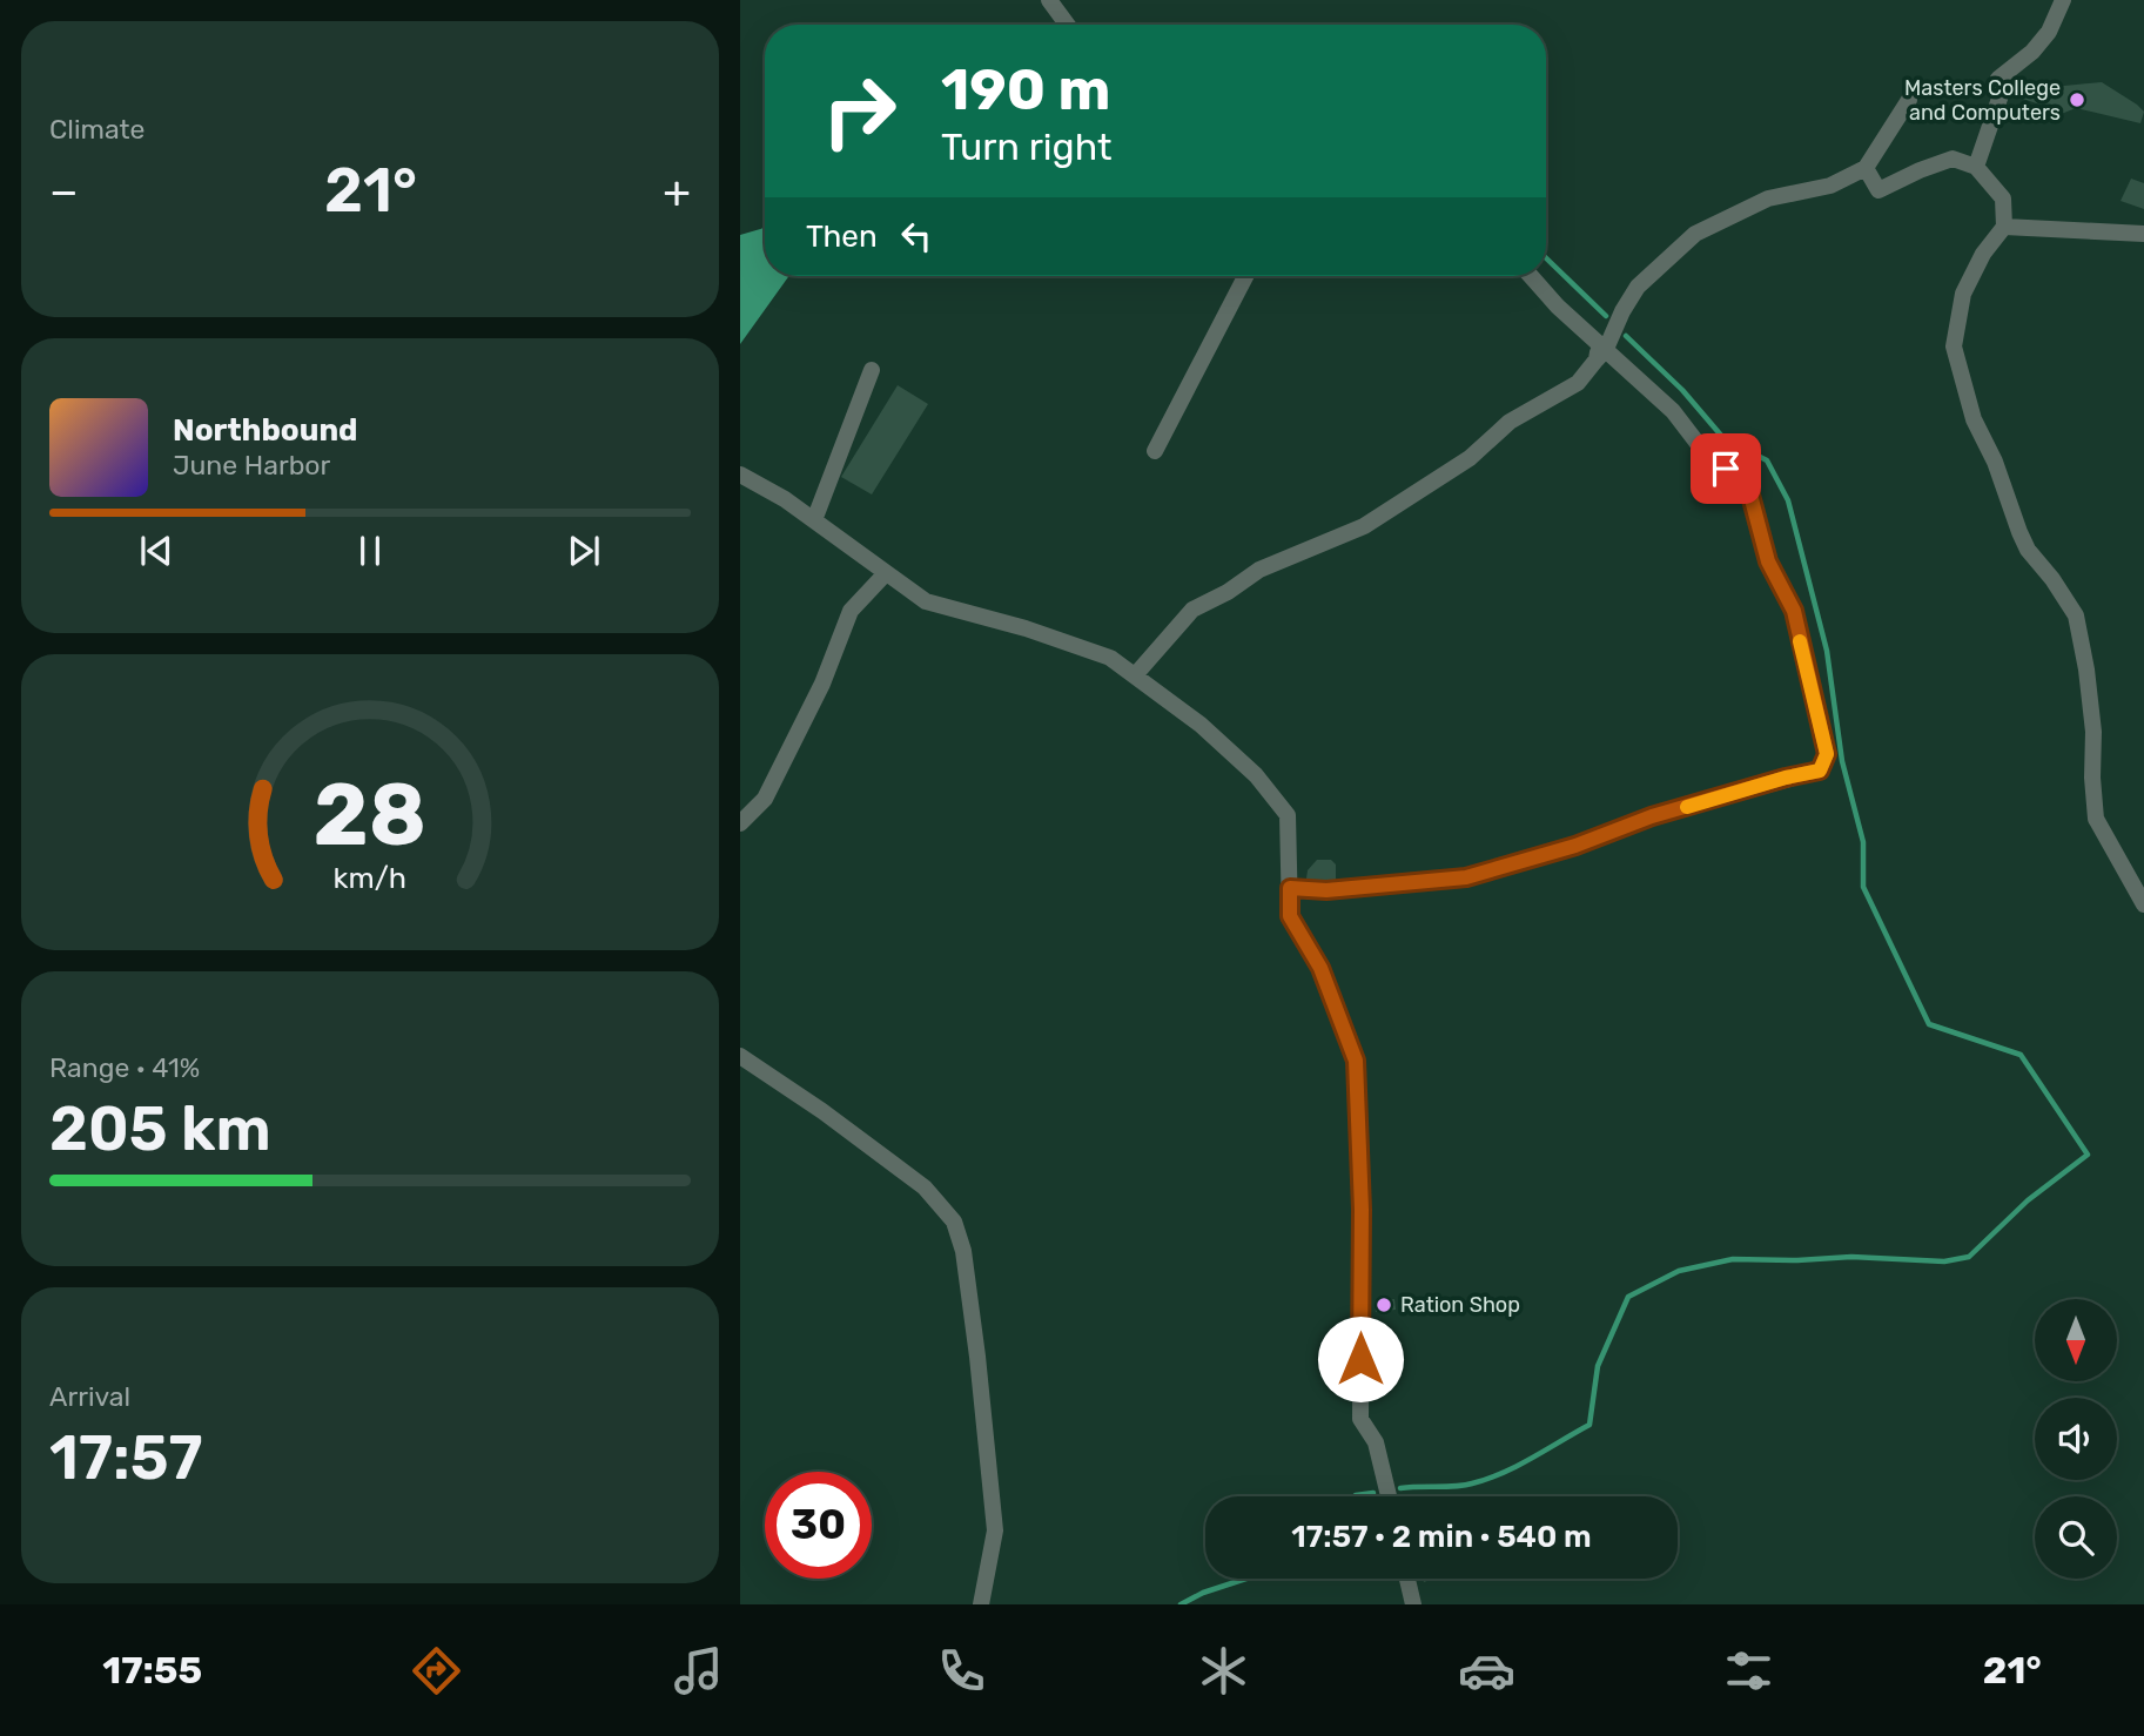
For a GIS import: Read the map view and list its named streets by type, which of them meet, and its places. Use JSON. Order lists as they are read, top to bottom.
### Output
{
  "places": ["Masters College and Computers", "Ration Shop"],
  "north": "bottom",
  "page": {
    "tile": [
      "Climate",
      ["Range · 41%", "205 km"],
      ["Arrival", "17:57"]
    ],
    "turn": ["190 m", "Turn right"],
    "heat": ["−", "21°", "+"],
    "then": "Then",
    "song": ["Northbound", "June Harbor"],
    "limit": "30",
    "trip": "17:57 · 2 min · 540 m",
    "tabs": ["17:55", "21°"],
    "gauge": ["28", "km/h"]
  }
}
